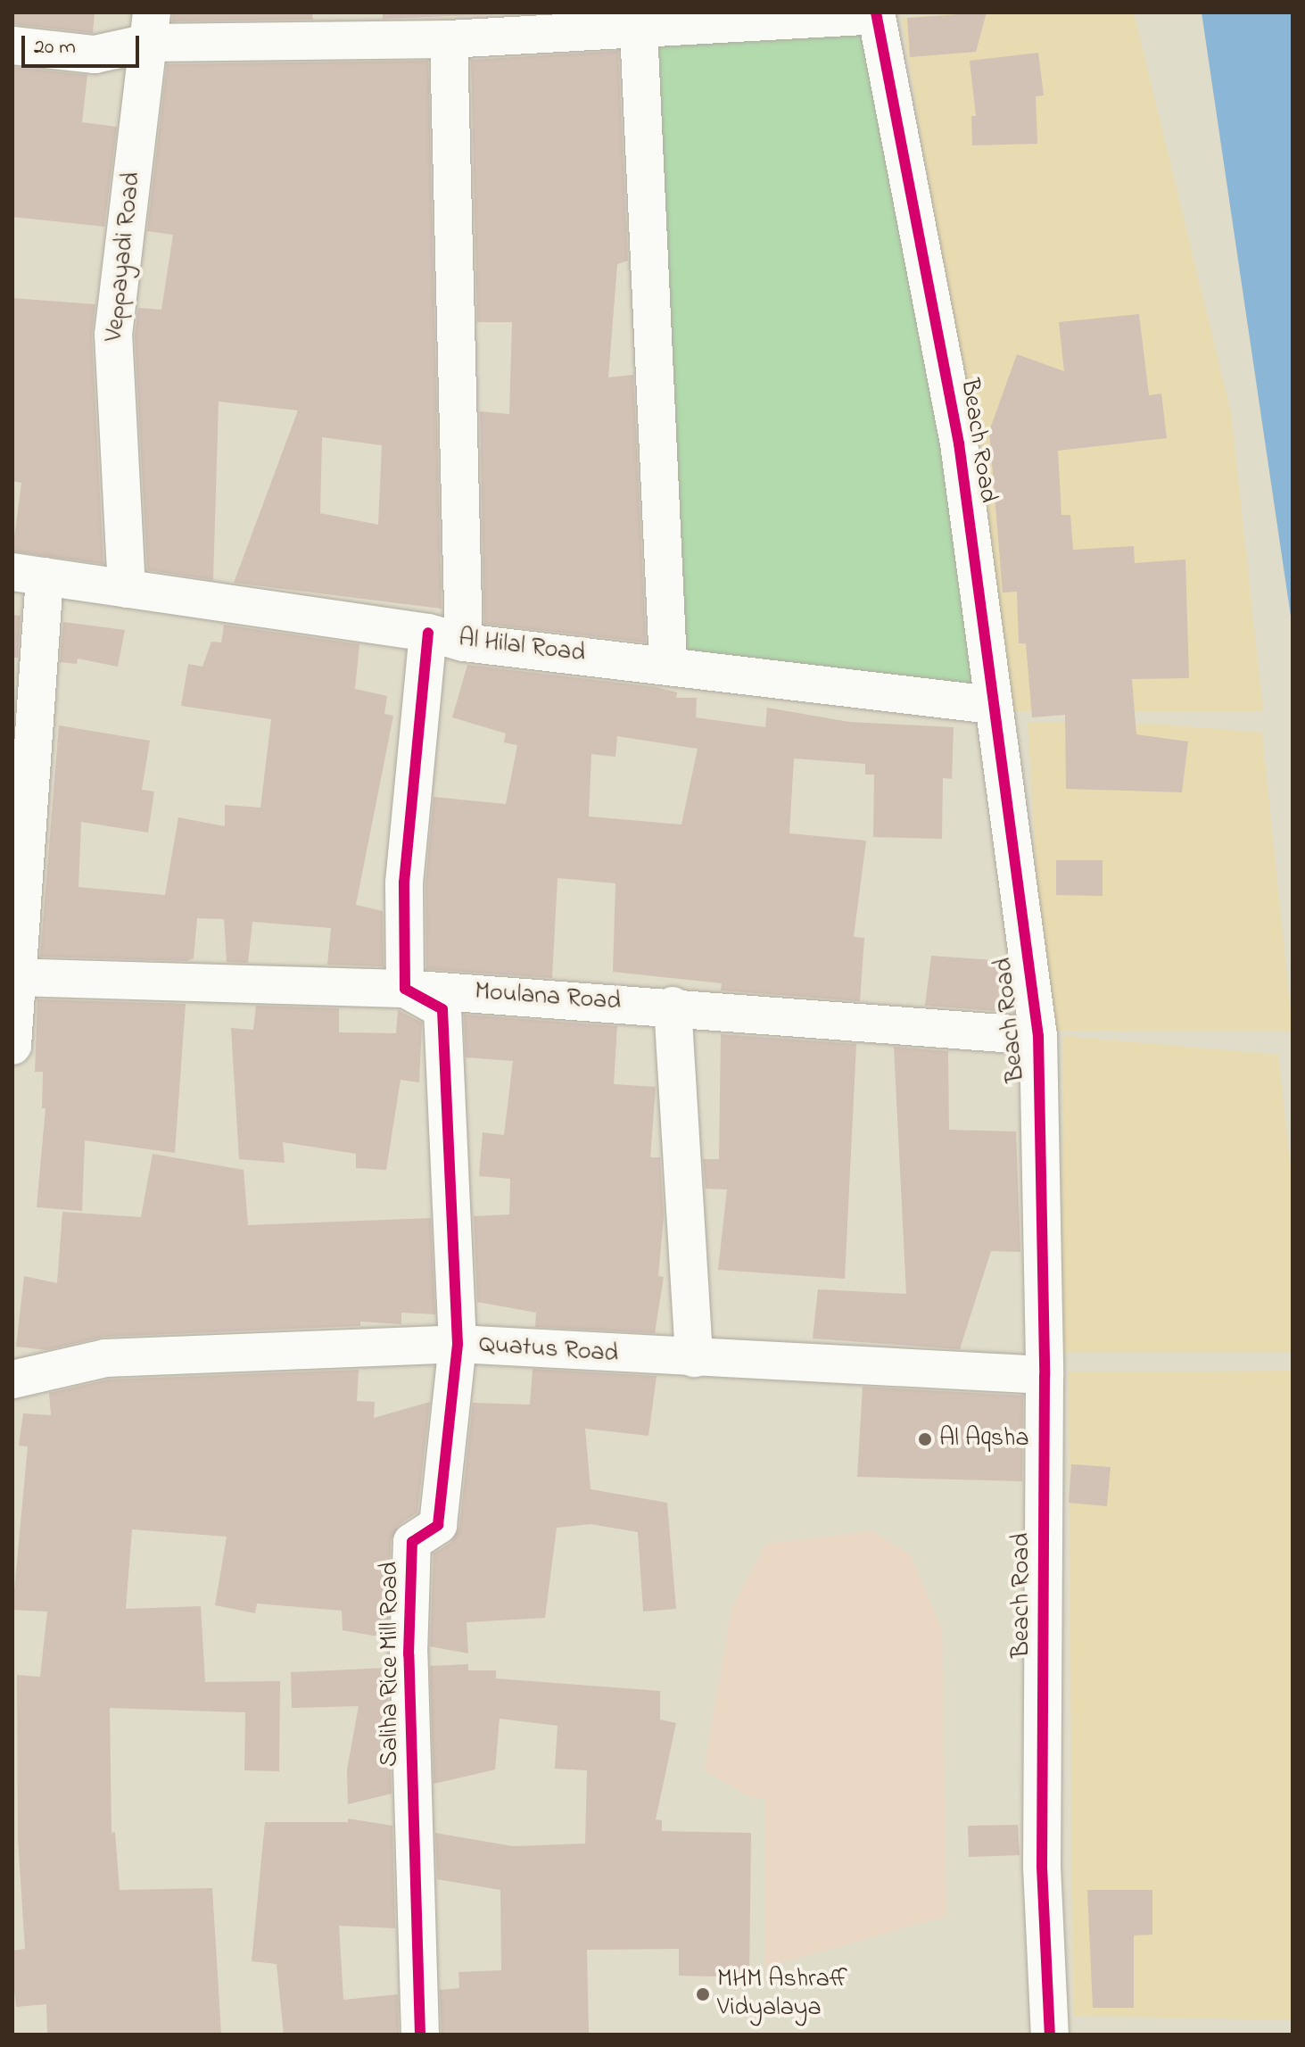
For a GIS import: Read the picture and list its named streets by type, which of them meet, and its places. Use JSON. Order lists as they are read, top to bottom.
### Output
{
  "streets": {
    "street": [
      "Veppayadi Road",
      "Beach Road",
      "Al Hilal Road",
      "Moulana Road",
      "Quatus Road",
      "Saliha Rice Mill Road"
    ]
  },
  "crossings": [
    ["Veppayadi Road", "Al Hilal Road"],
    ["Beach Road", "Al Hilal Road"],
    ["Beach Road", "Moulana Road"],
    ["Beach Road", "Quatus Road"],
    ["Moulana Road", "Saliha Rice Mill Road"],
    ["Quatus Road", "Saliha Rice Mill Road"]
  ],
  "places": ["Al Aqsha", "MHM Ashraff Vidyalaya"],
  "scale_bar": "20 m"
}
